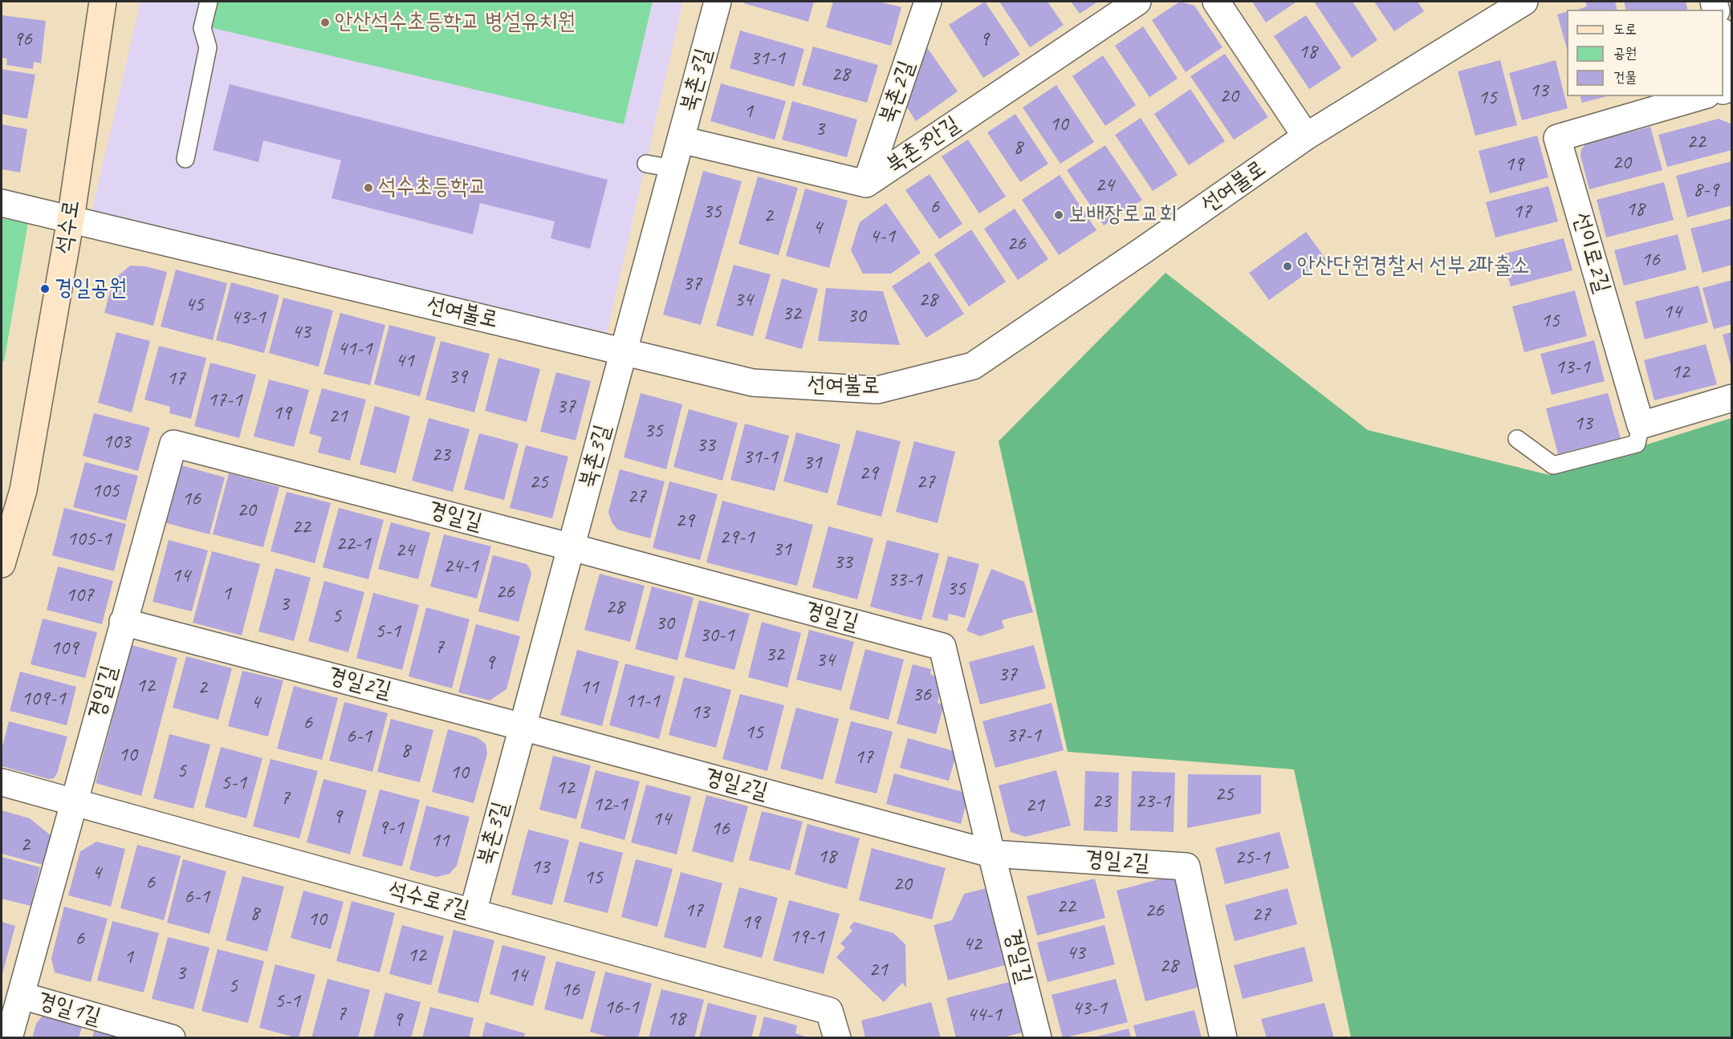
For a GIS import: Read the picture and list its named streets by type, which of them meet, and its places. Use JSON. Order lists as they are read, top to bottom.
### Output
{
  "streets": {
    "street": [
      "북촌3길",
      "북촌2길",
      "북촌3안길",
      "선여불로",
      "석수로",
      "선이로2길",
      "경일길",
      "경일2길",
      "석수로7길",
      "경일1길"
    ]
  },
  "crossings": [
    ["북촌3길", "북촌3안길"],
    ["북촌3길", "선여불로"],
    ["북촌3길", "경일길"],
    ["북촌3길", "경일2길"],
    ["북촌3길", "석수로7길"],
    ["북촌2길", "북촌3안길"],
    ["선여불로", "석수로"],
    ["경일길", "경일2길"],
    ["경일길", "석수로7길"],
    ["경일길", "경일1길"]
  ],
  "places": [
    "안산석수초등학교 병설유치원",
    "석수초등학교",
    "보배장로교회",
    "안산단원경찰서 선부2파출소",
    "경일공원"
  ],
  "house_numbers": [
    "96",
    "9",
    "18",
    "31-1",
    "28",
    "13",
    "20",
    "15",
    "1",
    "10",
    "3",
    "22",
    "8",
    "20",
    "19",
    "24",
    "8-9",
    "6",
    "18",
    "35",
    "17",
    "2",
    "4",
    "4-1",
    "26",
    "16",
    "37",
    "34",
    "28",
    "45",
    "14",
    "32",
    "30",
    "43-1",
    "15",
    "43",
    "41-1",
    "41",
    "13-1",
    "12",
    "39",
    "17",
    "17-1",
    "37",
    "19",
    "21",
    "13",
    "35",
    "103",
    "33",
    "23",
    "31-1",
    "31",
    "29",
    "25",
    "27",
    "105",
    "27",
    "16",
    "20",
    "29",
    "22",
    "29-1",
    "105-1",
    "22-1",
    "31",
    "24",
    "33",
    "24-1",
    "14",
    "33-1",
    "35",
    "26",
    "1",
    "107",
    "3",
    "28",
    "5",
    "30",
    "5-1",
    "30-1",
    "7",
    "109",
    "32",
    "34",
    "9",
    "37",
    "12",
    "2",
    "11",
    "36",
    "109-1",
    "11-1",
    "4",
    "13",
    "6",
    "15",
    "37-1",
    "6-1",
    "8",
    "10",
    "17",
    "5",
    "10",
    "5-1",
    "12",
    "25",
    "7",
    "23",
    "23-1",
    "12-1",
    "21",
    "9",
    "14",
    "9-1",
    "16",
    "11",
    "2",
    "18",
    "25-1",
    "13",
    "4",
    "15",
    "6",
    "20",
    "6-1",
    "22",
    "17",
    "26",
    "8",
    "27",
    "10",
    "19",
    "19-1",
    "6",
    "42",
    "43",
    "12",
    "1",
    "28",
    "21",
    "3",
    "14",
    "5",
    "16",
    "5-1",
    "16-1",
    "43-1",
    "7",
    "44-1",
    "18",
    "9"
  ],
  "legend": ["도로", "공원", "건물"]
}
